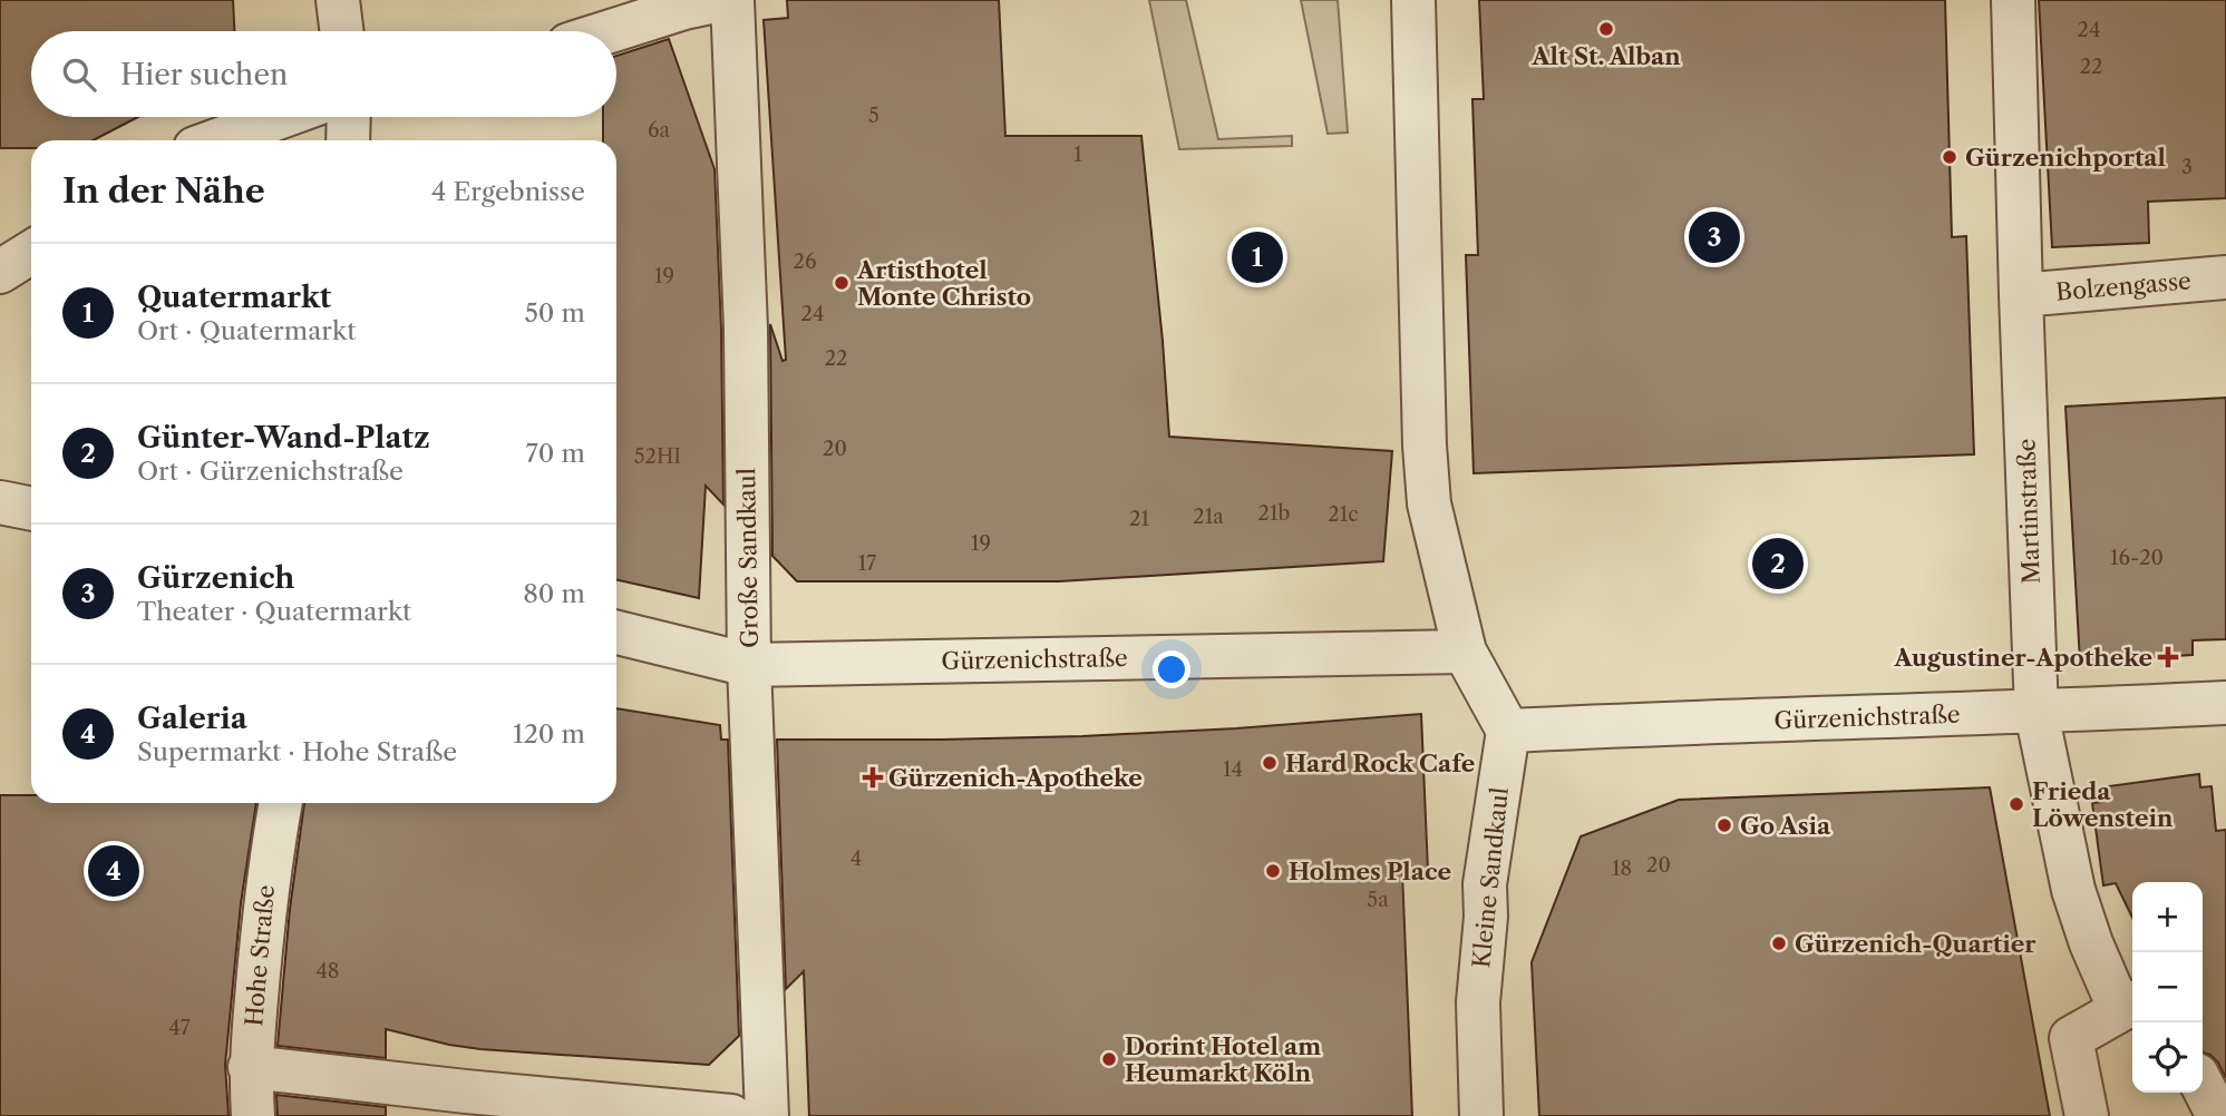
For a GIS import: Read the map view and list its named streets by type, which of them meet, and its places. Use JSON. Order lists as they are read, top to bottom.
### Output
{
  "streets": {
    "street": [
      "Bolzengasse",
      "Martinstraße",
      "Große Sandkaul",
      "Gürzenichstraße",
      "Kleine Sandkaul",
      "Hohe Straße"
    ]
  },
  "crossings": [
    ["Bolzengasse", "Martinstraße"],
    ["Martinstraße", "Gürzenichstraße"],
    ["Große Sandkaul", "Gürzenichstraße"],
    ["Gürzenichstraße", "Kleine Sandkaul"]
  ],
  "places": {
    "other": [
      "Alt St. Alban",
      "Gürzenichportal",
      "Artisthotel Monte Christo",
      "Hard Rock Cafe",
      "Frieda Löwenstein",
      "Go Asia",
      "Holmes Place",
      "Gürzenich-Quartier",
      "Dorint Hotel am Heumarkt Köln"
    ],
    "health": ["Augustiner-Apotheke", "Gürzenich-Apotheke"]
  },
  "house_numbers": [
    "24",
    "22",
    "5",
    "6a",
    "1",
    "3",
    "26",
    "19",
    "24",
    "22",
    "20",
    "52HI",
    "21b",
    "21c",
    "21a",
    "21",
    "19",
    "16-20",
    "17",
    "14",
    "4",
    "20",
    "18",
    "5a",
    "48",
    "47"
  ],
  "page": {
    "search": "Hier suchen",
    "heading": ["In der Nähe", "4 Ergebnisse"],
    "pins": [
      "3",
      "1",
      "2",
      "4"
    ],
    "list": [
      {
        "mark": "1",
        "name": "Quatermarkt",
        "note": "Ort · Quatermarkt",
        "value": "50 m"
      },
      {
        "mark": "2",
        "name": "Günter-Wand-Platz",
        "note": "Ort · Gürzenichstraße",
        "value": "70 m"
      },
      {
        "mark": "3",
        "name": "Gürzenich",
        "note": "Theater · Quatermarkt",
        "value": "80 m"
      },
      {
        "mark": "4",
        "name": "Galeria",
        "note": "Supermarkt · Hohe Straße",
        "value": "120 m"
      }
    ],
    "map_buttons": ["+", "−"]
  }
}
